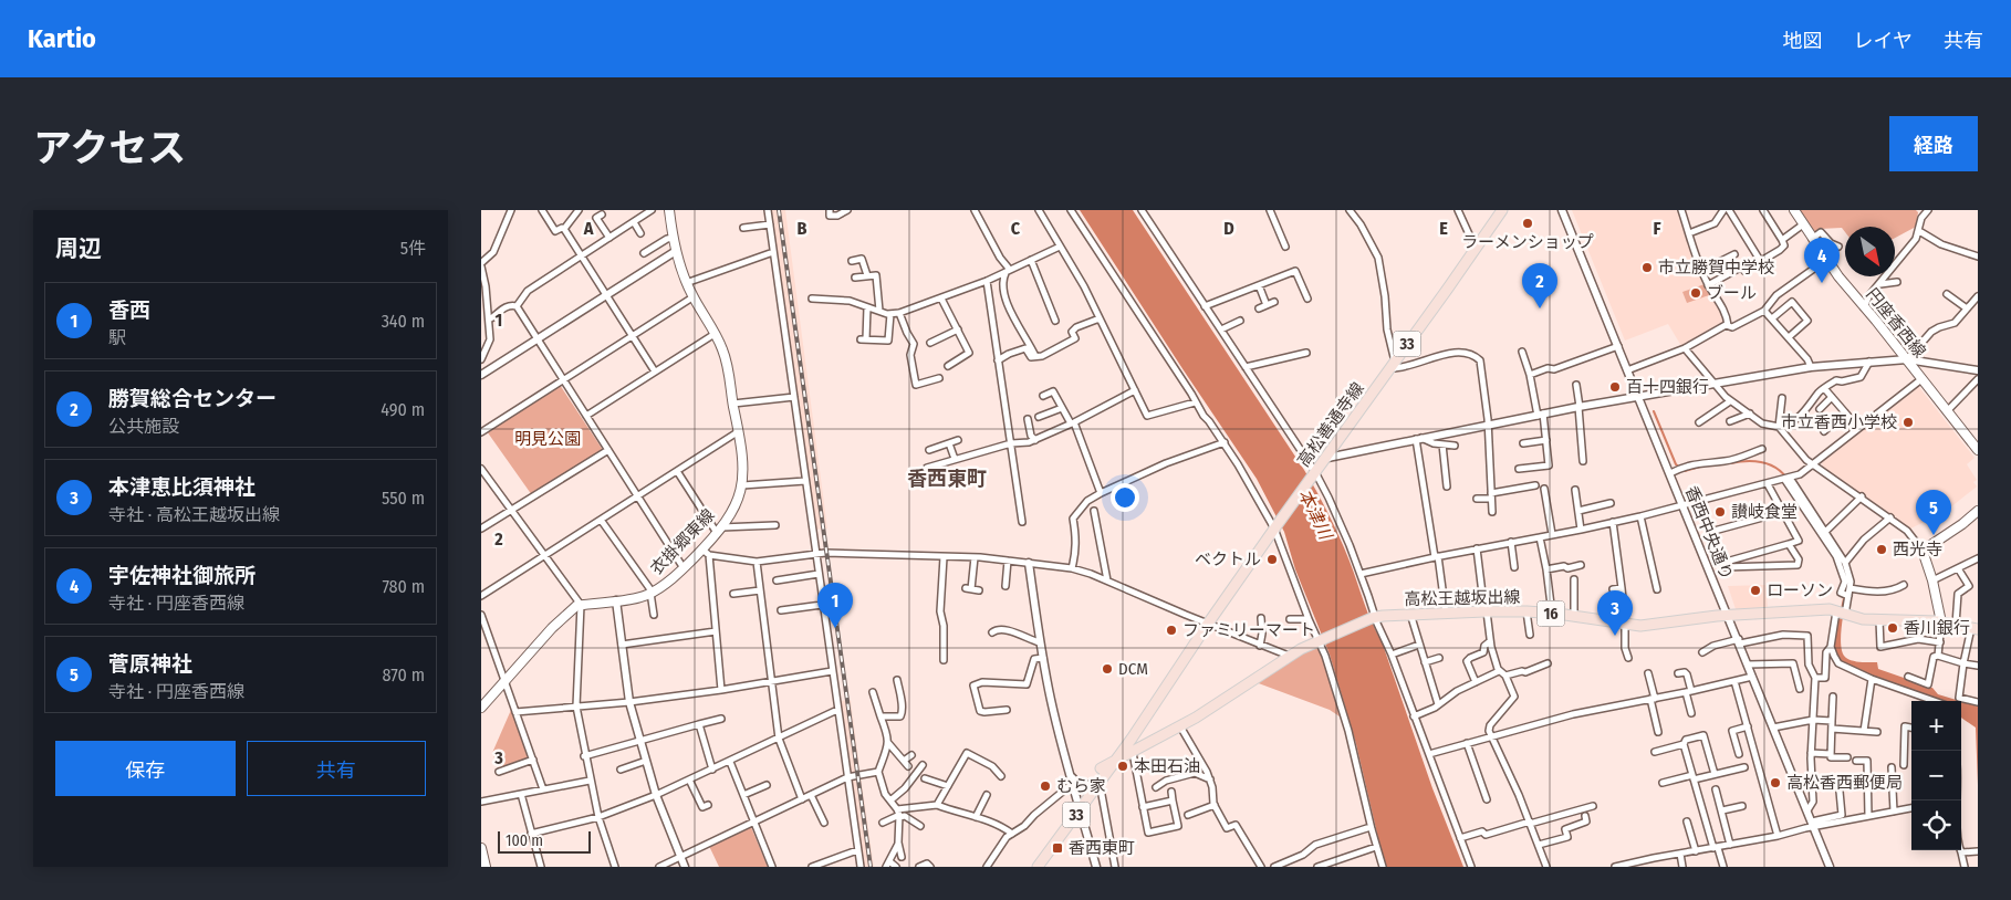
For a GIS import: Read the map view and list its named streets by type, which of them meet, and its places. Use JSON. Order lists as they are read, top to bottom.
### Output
{
  "streets": {
    "main road": [
      "円座香西線",
      "33",
      "高松善通寺線",
      "衣掛郷東線",
      "高松王越坂出線",
      "16"
    ],
    "street": ["香西中央通り"]
  },
  "crossings": [
    ["高松善通寺線", "高松王越坂出線"],
    ["香西中央通り", "高松王越坂出線"]
  ],
  "districts": ["香西東町"],
  "water": ["本津川"],
  "parks": ["明見公園"],
  "places": {
    "other": [
      "ラーメンショップ",
      "市立勝賀中学校",
      "ブール",
      "百十四銀行",
      "市立香西小学校",
      "讃岐食堂",
      "西光寺",
      "ベクトル",
      "ローソン",
      "香川銀行",
      "ファミリーマート",
      "DCM",
      "本田石油",
      "高松香西郵便局",
      "むら家"
    ],
    "transit": ["香西東町"]
  },
  "scale_bar": "100 m",
  "north": "bottom right",
  "page": {
    "header": "Kartio",
    "nav": ["地図", "レイヤ", "共有"],
    "title": "アクセス",
    "buttons": [
      "経路",
      ["保存", "共有"]
    ],
    "heading": ["周辺", "5件"],
    "pins": [
      "4",
      "2",
      "5",
      "1",
      "3"
    ],
    "list": [
      {
        "mark": "1",
        "name": "香西",
        "note": "駅",
        "value": "340 m"
      },
      {
        "mark": "2",
        "name": "勝賀総合センター",
        "note": "公共施設",
        "value": "490 m"
      },
      {
        "mark": "3",
        "name": "本津恵比須神社",
        "note": "寺社 · 高松王越坂出線",
        "value": "550 m"
      },
      {
        "mark": "4",
        "name": "宇佐神社御旅所",
        "note": "寺社 · 円座香西線",
        "value": "780 m"
      },
      {
        "mark": "5",
        "name": "菅原神社",
        "note": "寺社 · 円座香西線",
        "value": "870 m"
      }
    ],
    "map_buttons": ["+", "−"],
    "scale": "100 m"
  },
  "grid": {
    "columns": [
      "A",
      "B",
      "C",
      "D",
      "E",
      "F"
    ],
    "rows": ["1", "2", "3"]
  }
}
